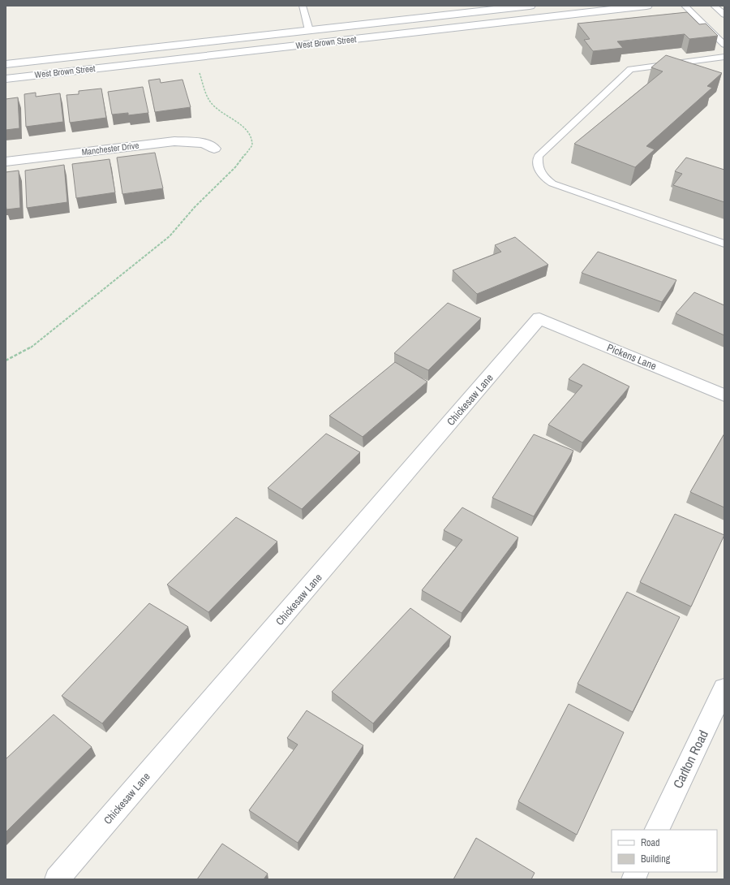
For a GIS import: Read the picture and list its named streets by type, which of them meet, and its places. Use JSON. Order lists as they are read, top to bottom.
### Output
{
  "streets": {
    "main road": [
      "West Brown Street",
      "Manchester Drive",
      "Pickens Lane",
      "Chickesaw Lane",
      "Carlton Road"
    ]
  },
  "crossings": [
    ["Pickens Lane", "Chickesaw Lane"]
  ],
  "legend": ["Road", "Building"]
}
